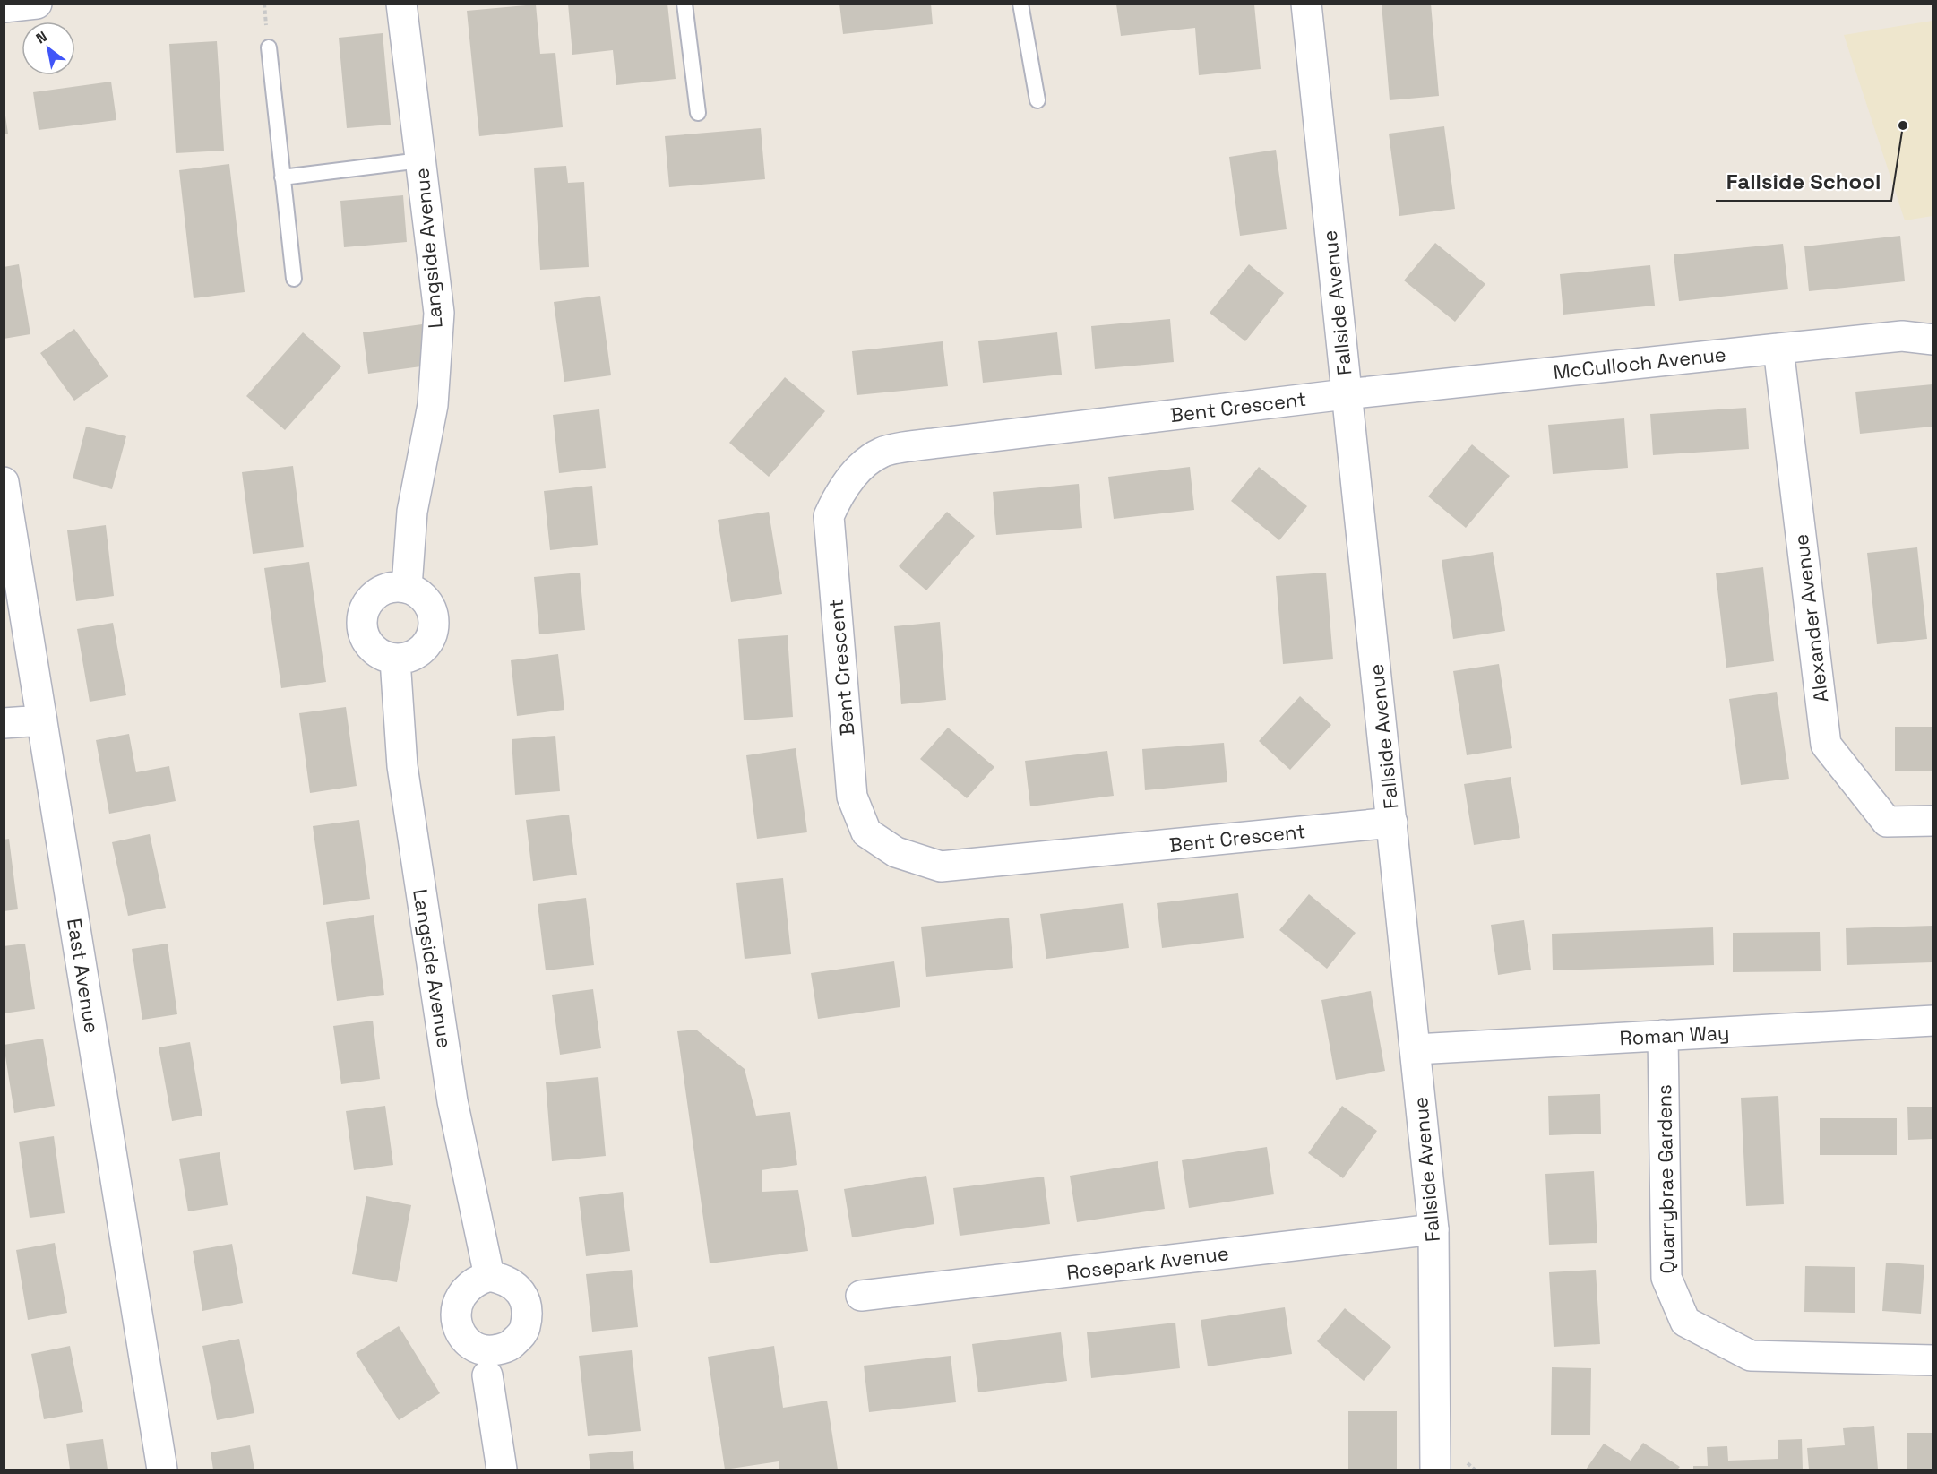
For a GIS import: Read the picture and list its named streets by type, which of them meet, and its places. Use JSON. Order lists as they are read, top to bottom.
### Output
{
  "streets": {
    "street": [
      "Langside Avenue",
      "Fallside Avenue",
      "McCulloch Avenue",
      "Bent Crescent",
      "Alexander Avenue",
      "East Avenue",
      "Roman Way",
      "Quarrybrae Gardens",
      "Rosepark Avenue"
    ]
  },
  "crossings": [
    ["Fallside Avenue", "McCulloch Avenue"],
    ["Fallside Avenue", "Bent Crescent"],
    ["Fallside Avenue", "Roman Way"],
    ["Fallside Avenue", "Rosepark Avenue"],
    ["McCulloch Avenue", "Bent Crescent"],
    ["McCulloch Avenue", "Alexander Avenue"],
    ["Roman Way", "Quarrybrae Gardens"]
  ],
  "places": ["Fallside School"],
  "north": "top left"
}
